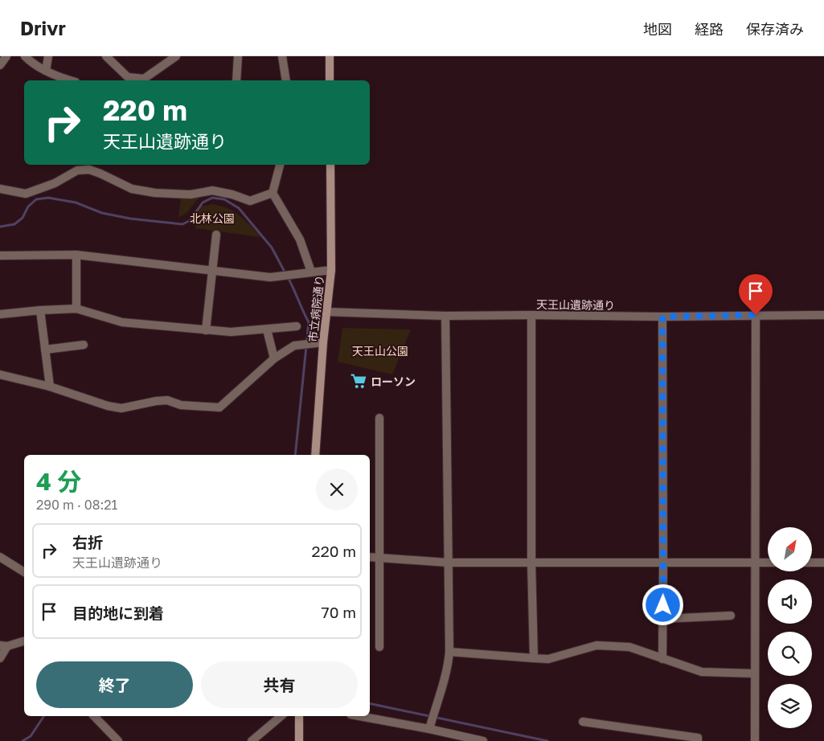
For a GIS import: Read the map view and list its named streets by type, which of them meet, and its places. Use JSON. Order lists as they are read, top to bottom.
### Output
{
  "streets": {
    "main road": ["市立病院通り"],
    "street": ["天王山遺跡通り"]
  },
  "crossings": [
    ["天王山遺跡通り", "市立病院通り"]
  ],
  "parks": ["北林公園", "天王山公園"],
  "places": {
    "supermarket": ["ローソン"]
  },
  "north": "top right",
  "page": {
    "header": "Drivr",
    "nav": ["地図", "経路", "保存済み"],
    "turn": ["220 m", "天王山遺跡通り"],
    "heading": ["4 分", "290 m · 08:21"],
    "list": [
      {
        "name": "右折",
        "note": "天王山遺跡通り",
        "value": "220 m"
      },
      {
        "name": "目的地に到着",
        "value": "70 m"
      }
    ],
    "buttons": ["終了", "共有"]
  }
}
